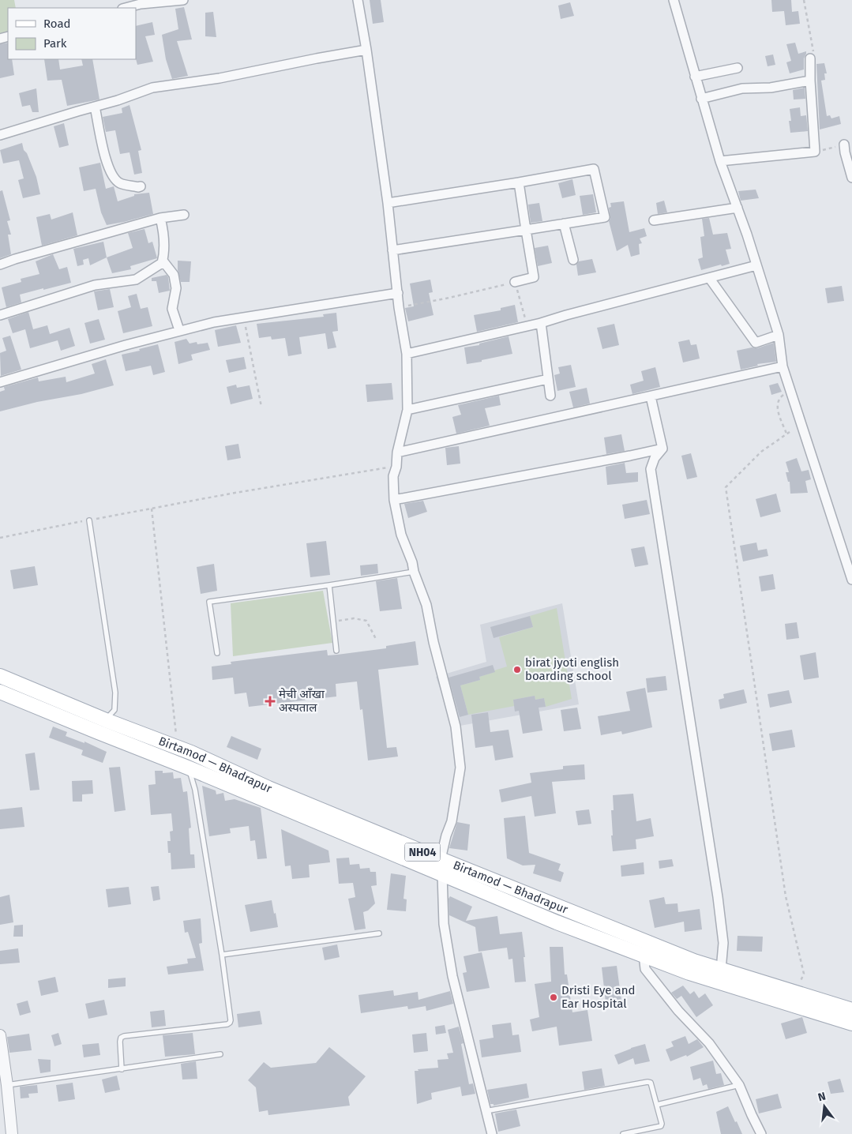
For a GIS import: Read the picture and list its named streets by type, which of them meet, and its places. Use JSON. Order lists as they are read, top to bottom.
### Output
{
  "streets": {
    "main road": ["Birtamod — Bhadrapur", "NH04"]
  },
  "places": {
    "other": ["birat jyoti english boarding school", "Dristi Eye and Ear Hospital"],
    "health": ["मेची आँखा अस्पताल"]
  },
  "legend": ["Road", "Park"],
  "north": "top"
}
